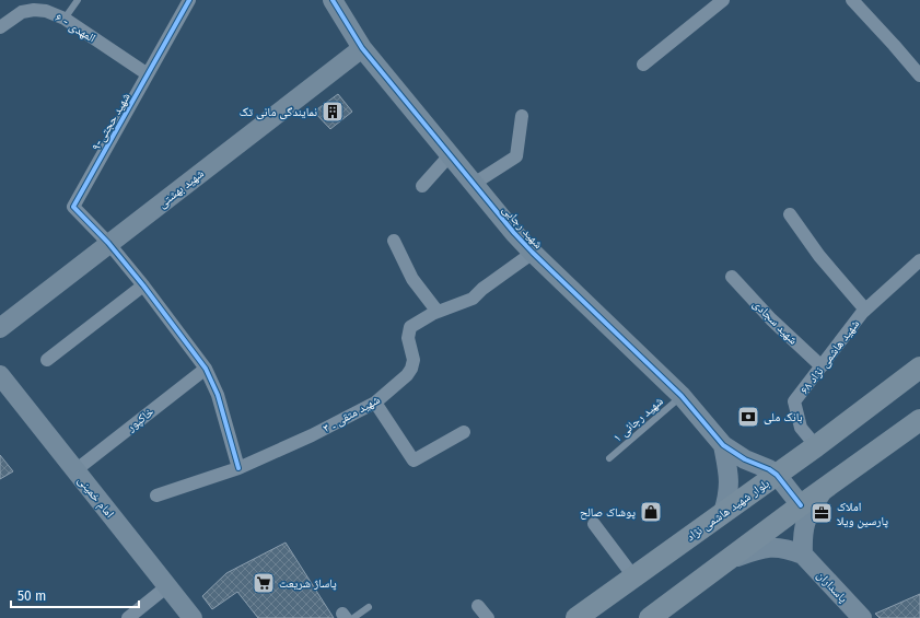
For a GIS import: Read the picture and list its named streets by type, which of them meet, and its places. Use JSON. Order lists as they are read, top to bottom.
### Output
{
  "streets": {
    "main road": ["بلوار شهید هاشمی نژاد"],
    "street": [
      "المهدی - ۶",
      "شهید حجتی-۹",
      "شهید بهشتی",
      "شهید رجایی",
      "شهید سجادی",
      "شهید هاشمی نژاد ۶۸",
      "شهید متقی ـ ۳",
      "خاکپور",
      "امام خمینی",
      "پاسداران"
    ],
    "lane": ["شهید رجائی ۱"]
  },
  "crossings": [
    ["المهدی - ۶", "شهید حجتی-۹"],
    ["شهید حجتی-۹", "شهید بهشتی"],
    ["شهید بهشتی", "شهید رجایی"],
    ["شهید رجایی", "شهید متقی ـ ۳"],
    ["شهید رجایی", "شهید رجائی ۱"],
    ["شهید سجادی", "شهید هاشمی نژاد ۶۸"],
    ["شهید هاشمی نژاد ۶۸", "بلوار شهید هاشمی نژاد"],
    ["خاکپور", "امام خمینی"]
  ],
  "places": {
    "building": ["نمایندگی مانی تک"],
    "bank": ["بانک ملی"],
    "shop": ["پوشاک صالح"],
    "office": ["املاک پارسین ویلا"],
    "supermarket": ["پاساژ شریعت"]
  },
  "scale_bar": "50 m"
}
